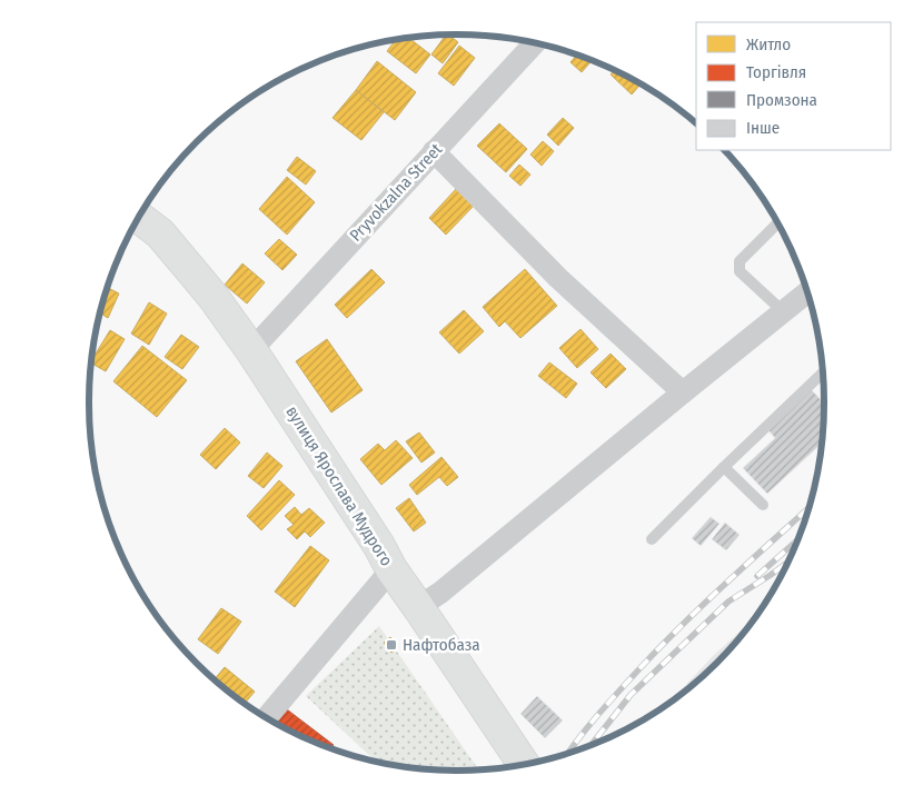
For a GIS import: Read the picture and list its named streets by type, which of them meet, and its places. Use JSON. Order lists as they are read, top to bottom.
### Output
{
  "streets": {
    "main road": ["вулиця Ярослава Мудрого"],
    "street": ["Pryvokzalna Street"]
  },
  "crossings": [
    ["Pryvokzalna Street", "вулиця Ярослава Мудрого"]
  ],
  "places": {
    "transit": ["Нафтобаза"]
  },
  "legend": [
    "Житло",
    "Торгівля",
    "Промзона",
    "Інше"
  ]
}
